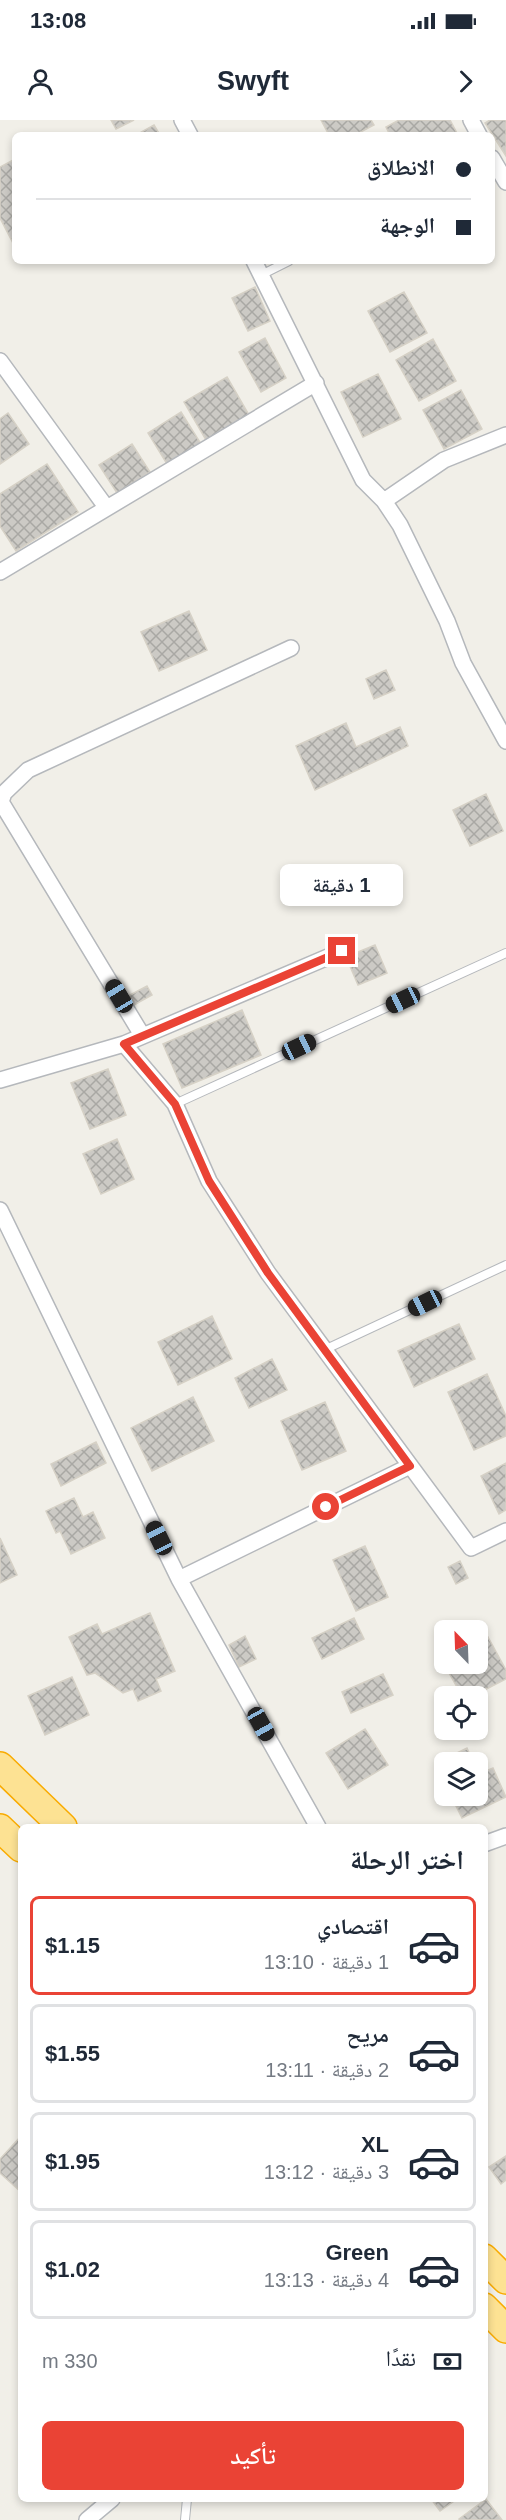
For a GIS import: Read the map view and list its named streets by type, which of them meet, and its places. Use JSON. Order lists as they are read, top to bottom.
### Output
{
  "north": "top left",
  "page": {
    "status": "13:08",
    "header": "Swyft",
    "banner": ["الانطلاق", "الوجهة"],
    "bubble": "1 دقيقة",
    "heading": "اختر الرحلة",
    "list": [
      {
        "name": "اقتصادي",
        "note": "1 دقيقة · 13:10",
        "value": "$1.15"
      },
      {
        "name": "مريح",
        "note": "2 دقيقة · 13:11",
        "value": "$1.55"
      },
      {
        "name": "XL",
        "note": "3 دقيقة · 13:12",
        "value": "$1.95"
      },
      {
        "name": "Green",
        "note": "4 دقيقة · 13:13",
        "value": "$1.02"
      }
    ],
    "pay": ["نقدًا", "330 m"],
    "buttons": "تأكيد"
  }
}
